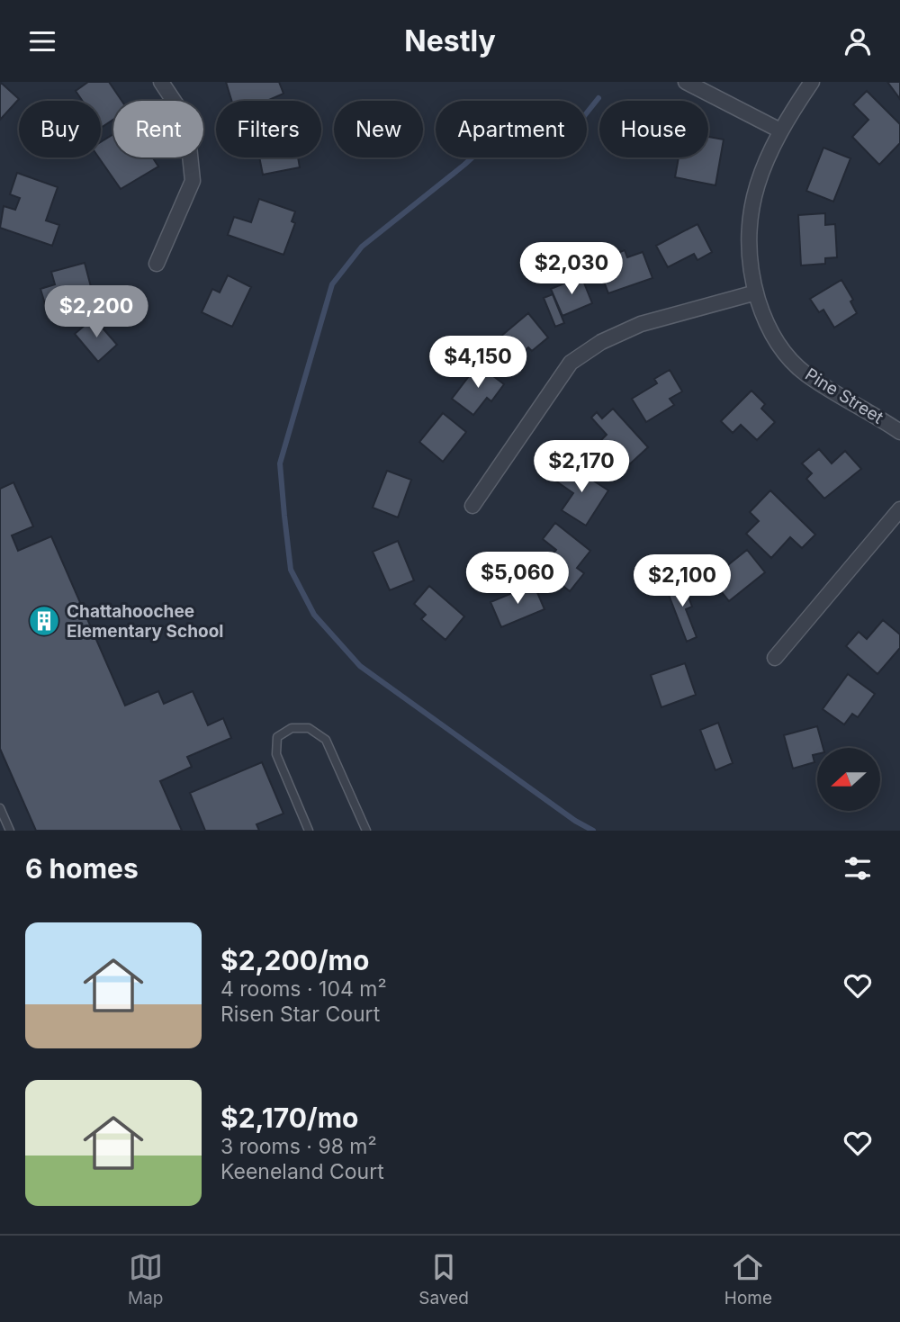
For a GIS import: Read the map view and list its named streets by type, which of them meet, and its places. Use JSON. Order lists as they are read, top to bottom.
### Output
{
  "streets": {
    "street": ["Pine Street"]
  },
  "places": {
    "building": ["Chattahoochee Elementary School"]
  },
  "north": "left",
  "page": {
    "header": "Nestly",
    "chip": [
      "Buy",
      "Rent",
      "Filters",
      "New",
      "Apartment",
      "House"
    ],
    "price": [
      "$2,030",
      "$2,200",
      "$4,150",
      "$2,170",
      "$5,060",
      "$2,100"
    ],
    "heading": "6 homes",
    "list": [
      {
        "name": "$2,200/mo",
        "note": "4 rooms · 104 m² · Risen Star Court"
      },
      {
        "name": "$2,170/mo",
        "note": "3 rooms · 98 m² · Keeneland Court"
      }
    ],
    "tabs": ["Map", "Saved", "Home"]
  }
}
